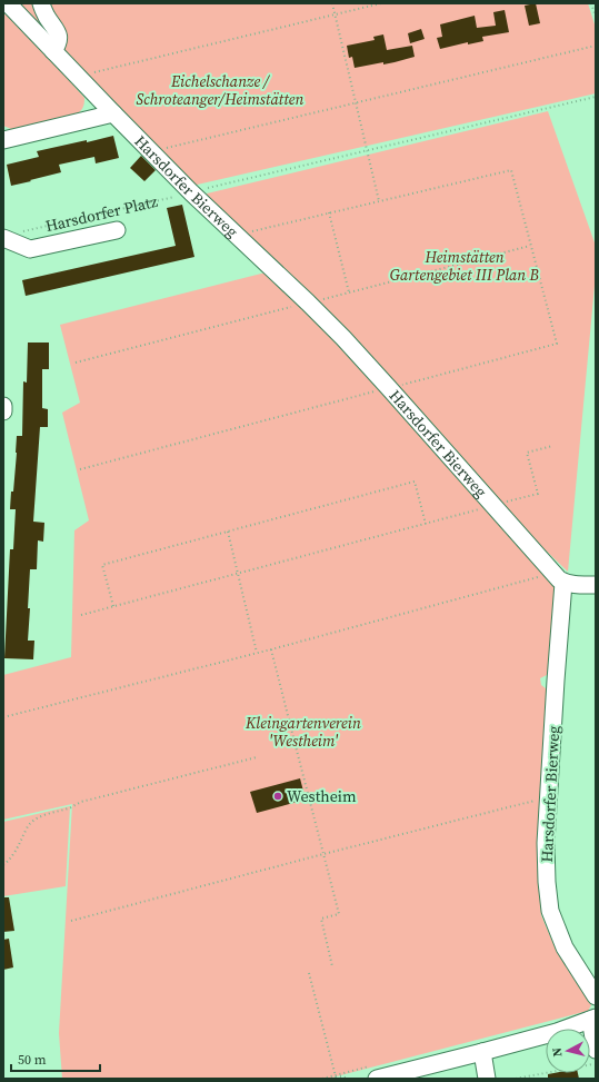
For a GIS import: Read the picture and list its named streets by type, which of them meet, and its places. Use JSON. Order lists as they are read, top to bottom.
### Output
{
  "streets": {
    "street": ["Harsdorfer Bierweg"],
    "path": ["Harsdorfer Platz"]
  },
  "crossings": [
    ["Harsdorfer Bierweg", "Harsdorfer Platz"]
  ],
  "parks": ["Eichelschanze / Schroteanger/Heimstätten", "Heimstätten Gartengebiet III Plan B", "Kleingartenverein 'Westheim'"],
  "places": ["Westheim"],
  "scale_bar": "50 m",
  "north": "left"
}
